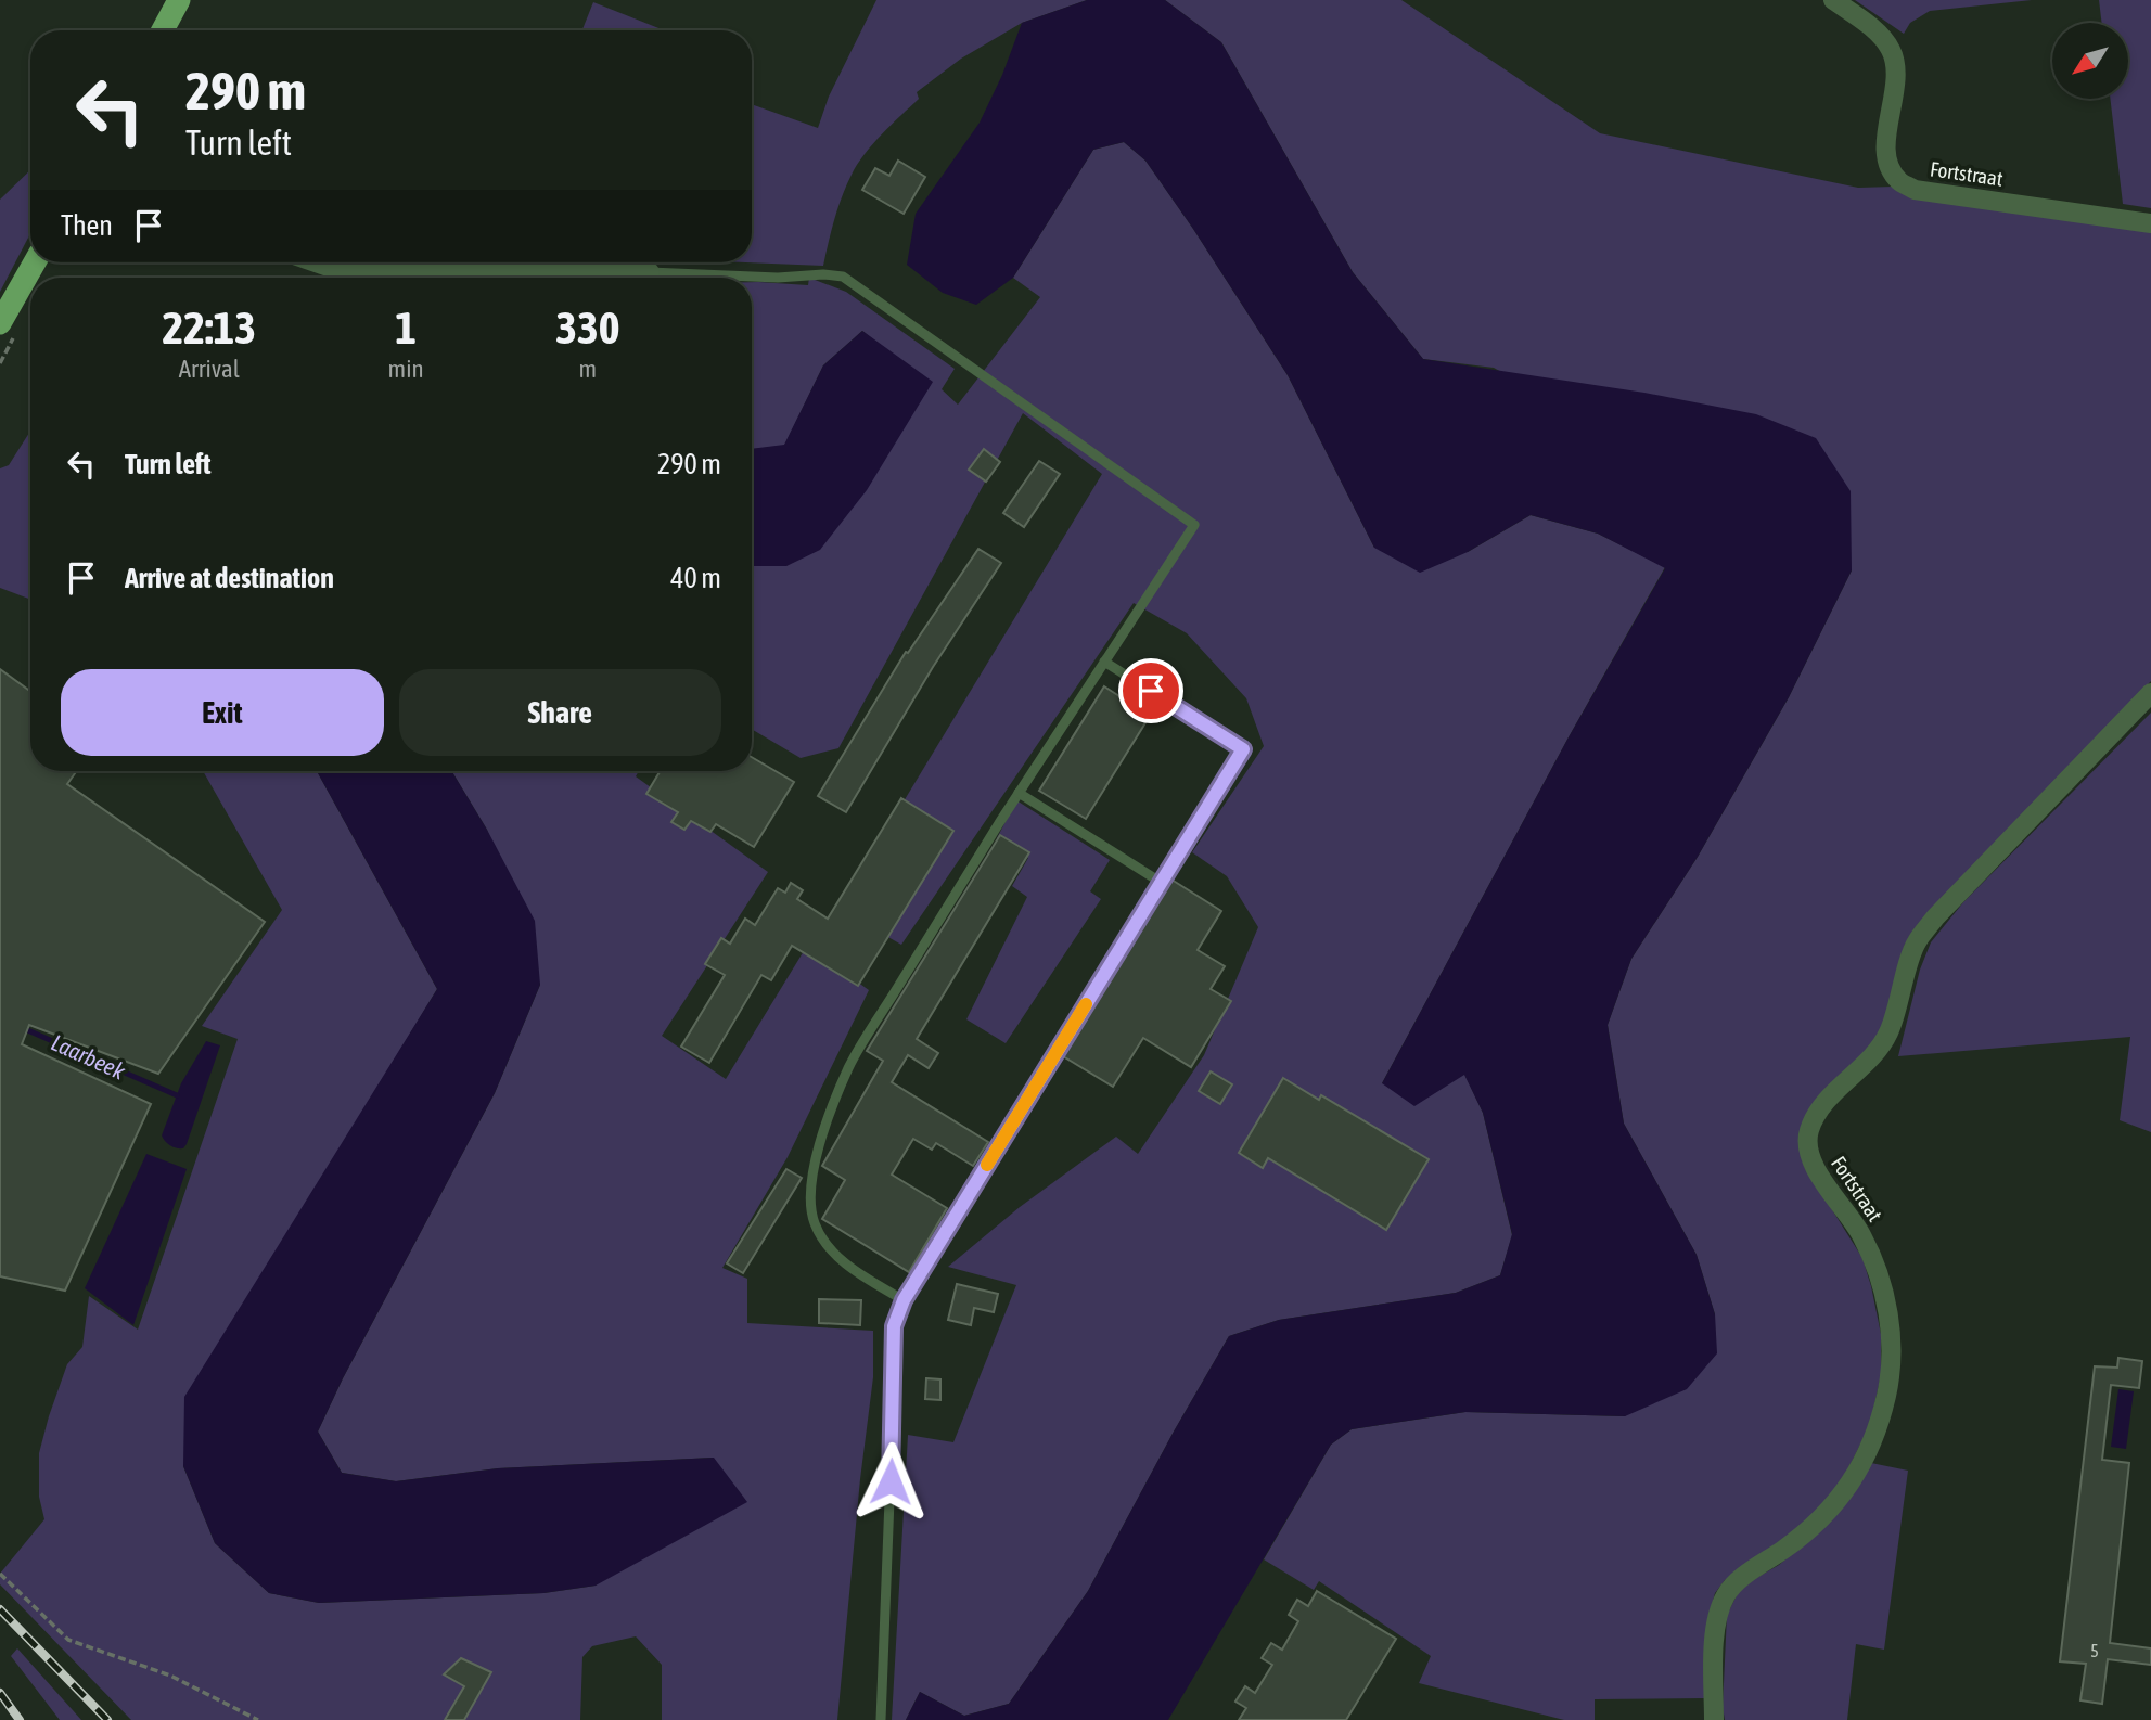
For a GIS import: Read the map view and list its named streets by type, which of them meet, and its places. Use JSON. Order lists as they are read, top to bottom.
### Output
{
  "streets": {
    "street": ["Fortstraat"]
  },
  "water": ["Laarbeek"],
  "house_numbers": ["5"],
  "north": "bottom left",
  "page": {
    "turn": ["290 m", "Turn left"],
    "then": "Then",
    "eta": [
      "22:13",
      "Arrival",
      "1",
      "min",
      "330",
      "m"
    ],
    "list": [
      {
        "name": "Turn left",
        "value": "290 m"
      },
      {
        "name": "Arrive at destination",
        "value": "40 m"
      }
    ],
    "buttons": ["Exit", "Share"]
  }
}
